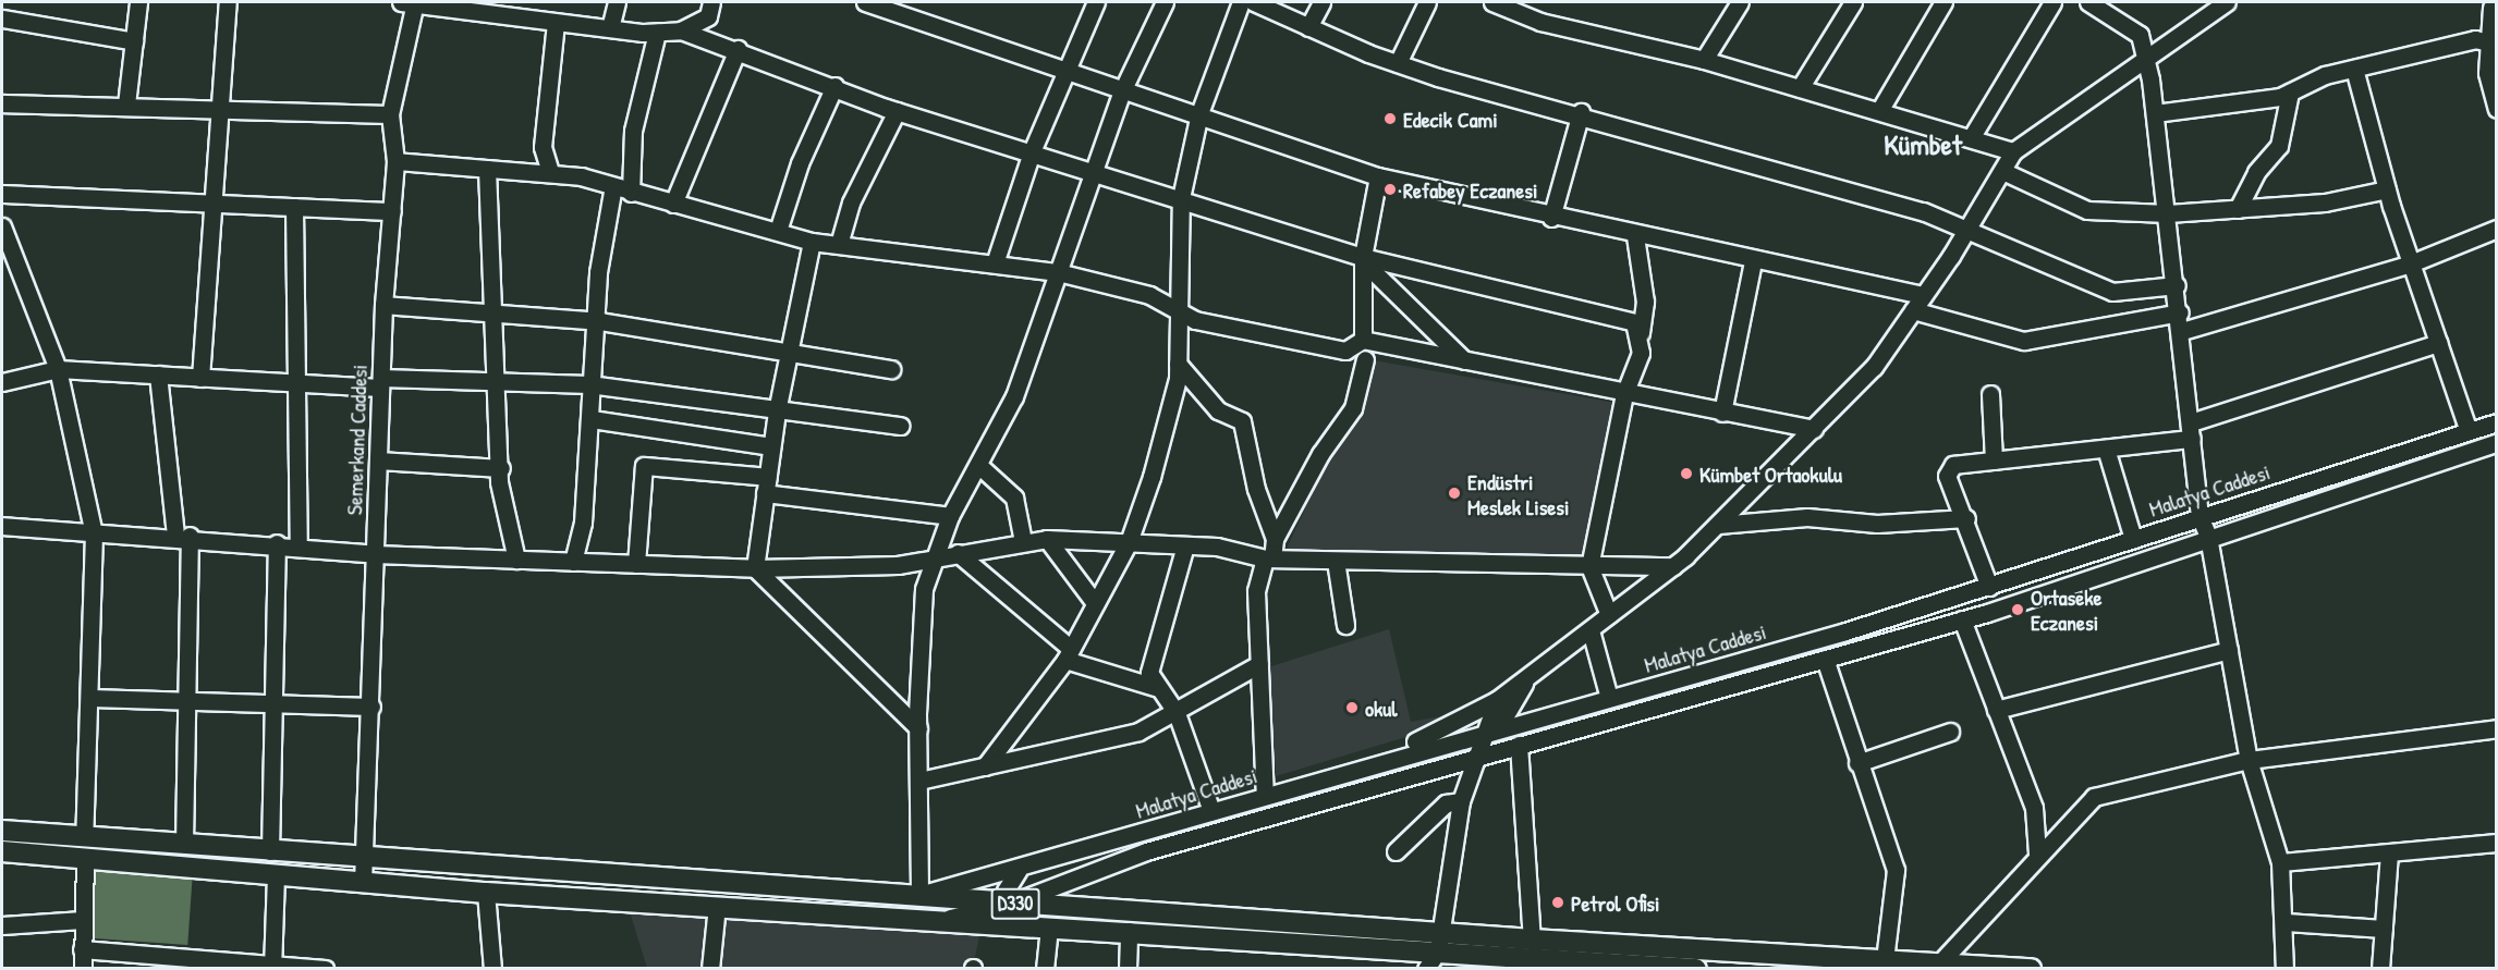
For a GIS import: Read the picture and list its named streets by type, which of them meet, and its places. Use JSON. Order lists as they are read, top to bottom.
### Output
{
  "streets": {
    "main road": ["D330"],
    "street": ["Semerkand Caddesi", "Malatya Caddesi"]
  },
  "crossings": [
    ["Semerkand Caddesi", "D330"],
    ["Malatya Caddesi", "D330"]
  ],
  "districts": ["Kümbet"],
  "places": [
    "Edecik Cami",
    "Refabey Eczanesi",
    "Kümbet Ortaokulu",
    "Endüstri Meslek Lisesi",
    "Ortaseke Eczanesi",
    "okul",
    "Petrol Ofisi"
  ]
}
